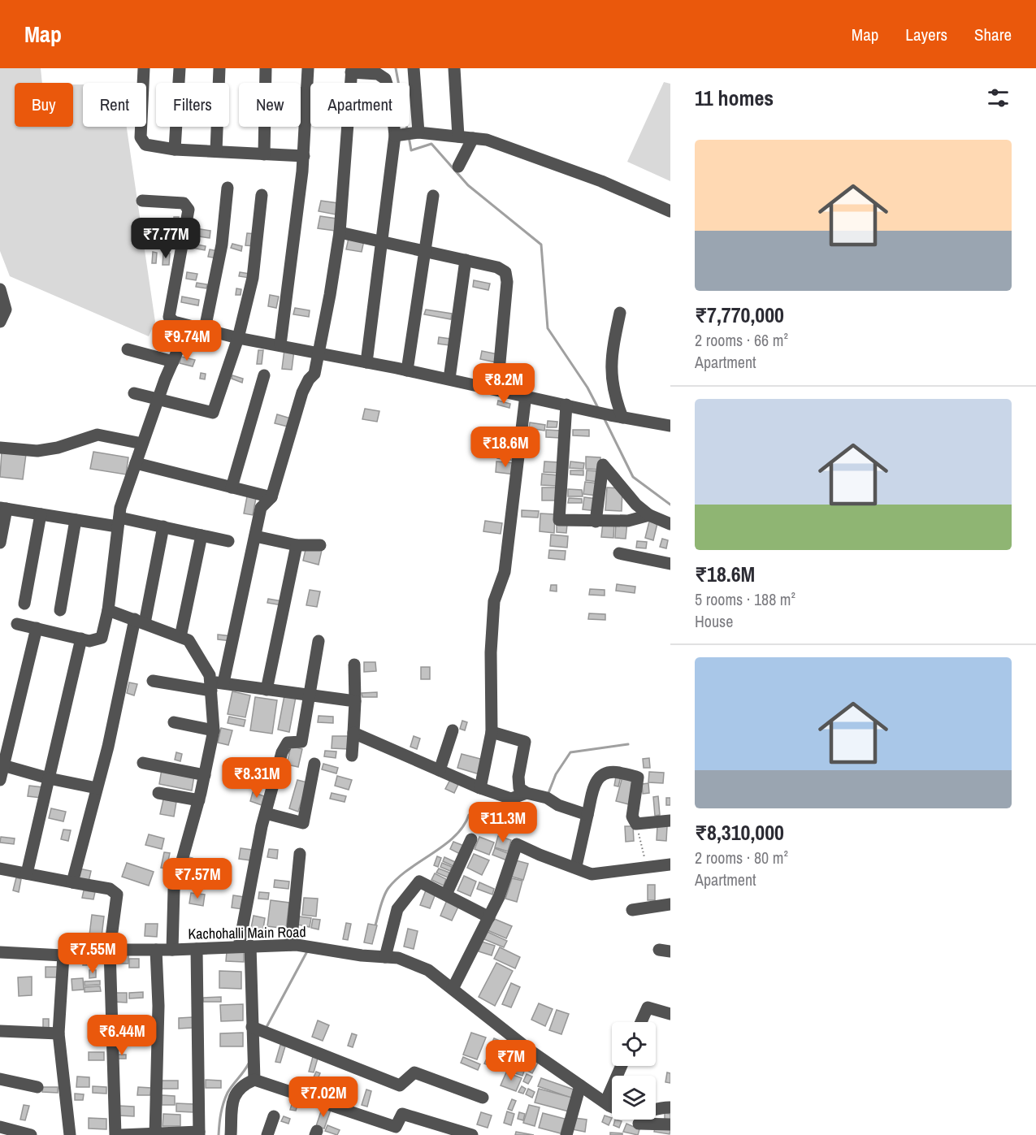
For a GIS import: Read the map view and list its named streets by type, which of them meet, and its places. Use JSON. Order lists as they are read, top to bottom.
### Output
{
  "streets": {
    "street": ["Kachohalli Main Road"]
  },
  "page": {
    "header": "Map",
    "nav": ["Map", "Layers", "Share"],
    "heading": "11 homes",
    "chip": [
      "Buy",
      "Rent",
      "Filters",
      "New",
      "Apartment"
    ],
    "list": [
      {
        "name": "₹7,770,000",
        "note": "2 rooms · 66 m² · Apartment"
      },
      {
        "name": "₹18.6M",
        "note": "5 rooms · 188 m² · House"
      },
      {
        "name": "₹8,310,000",
        "note": "2 rooms · 80 m² · Apartment"
      }
    ],
    "price": [
      "₹7.77M",
      "₹9.74M",
      "₹8.2M",
      "₹18.6M",
      "₹8.31M",
      "₹11.3M",
      "₹7.57M",
      "₹7.55M",
      "₹6.44M",
      "₹7M",
      "₹7.02M"
    ]
  }
}
